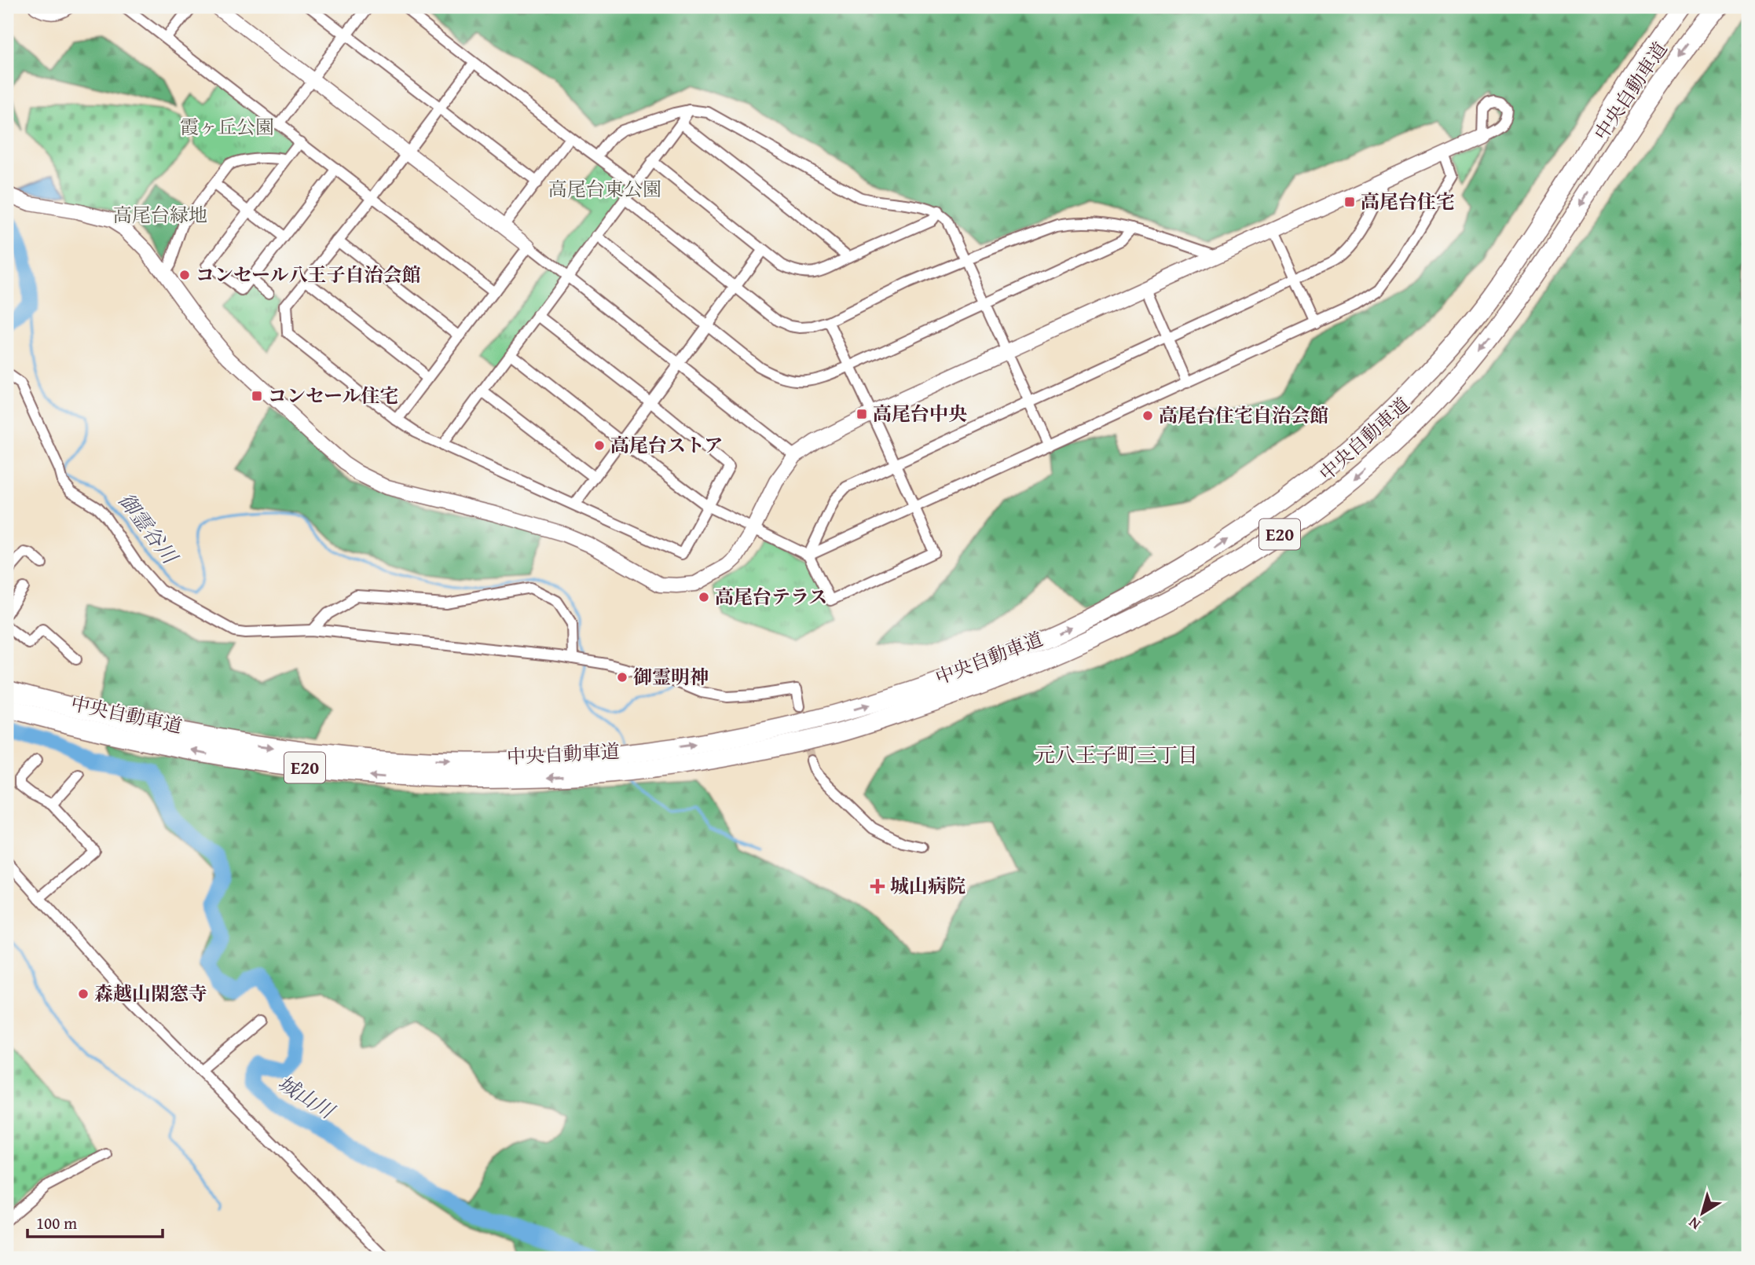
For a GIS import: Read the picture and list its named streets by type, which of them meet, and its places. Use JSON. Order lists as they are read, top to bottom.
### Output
{
  "streets": {
    "highway": ["中央自動車道", "E20"]
  },
  "districts": ["元八王子町三丁目"],
  "water": ["御霊谷川", "城山川"],
  "parks": ["霞ヶ丘公園", "高尾台東公園", "高尾台緑地"],
  "places": {
    "transit": ["高尾台住宅", "コンセール住宅", "高尾台中央"],
    "other": [
      "コンセール八王子自治会館",
      "高尾台住宅自治会館",
      "高尾台ストア",
      "高尾台テラス",
      "御霊明神",
      "森越山閑窓寺"
    ],
    "health": ["城山病院"]
  },
  "scale_bar": "100 m",
  "north": "bottom left"
}
